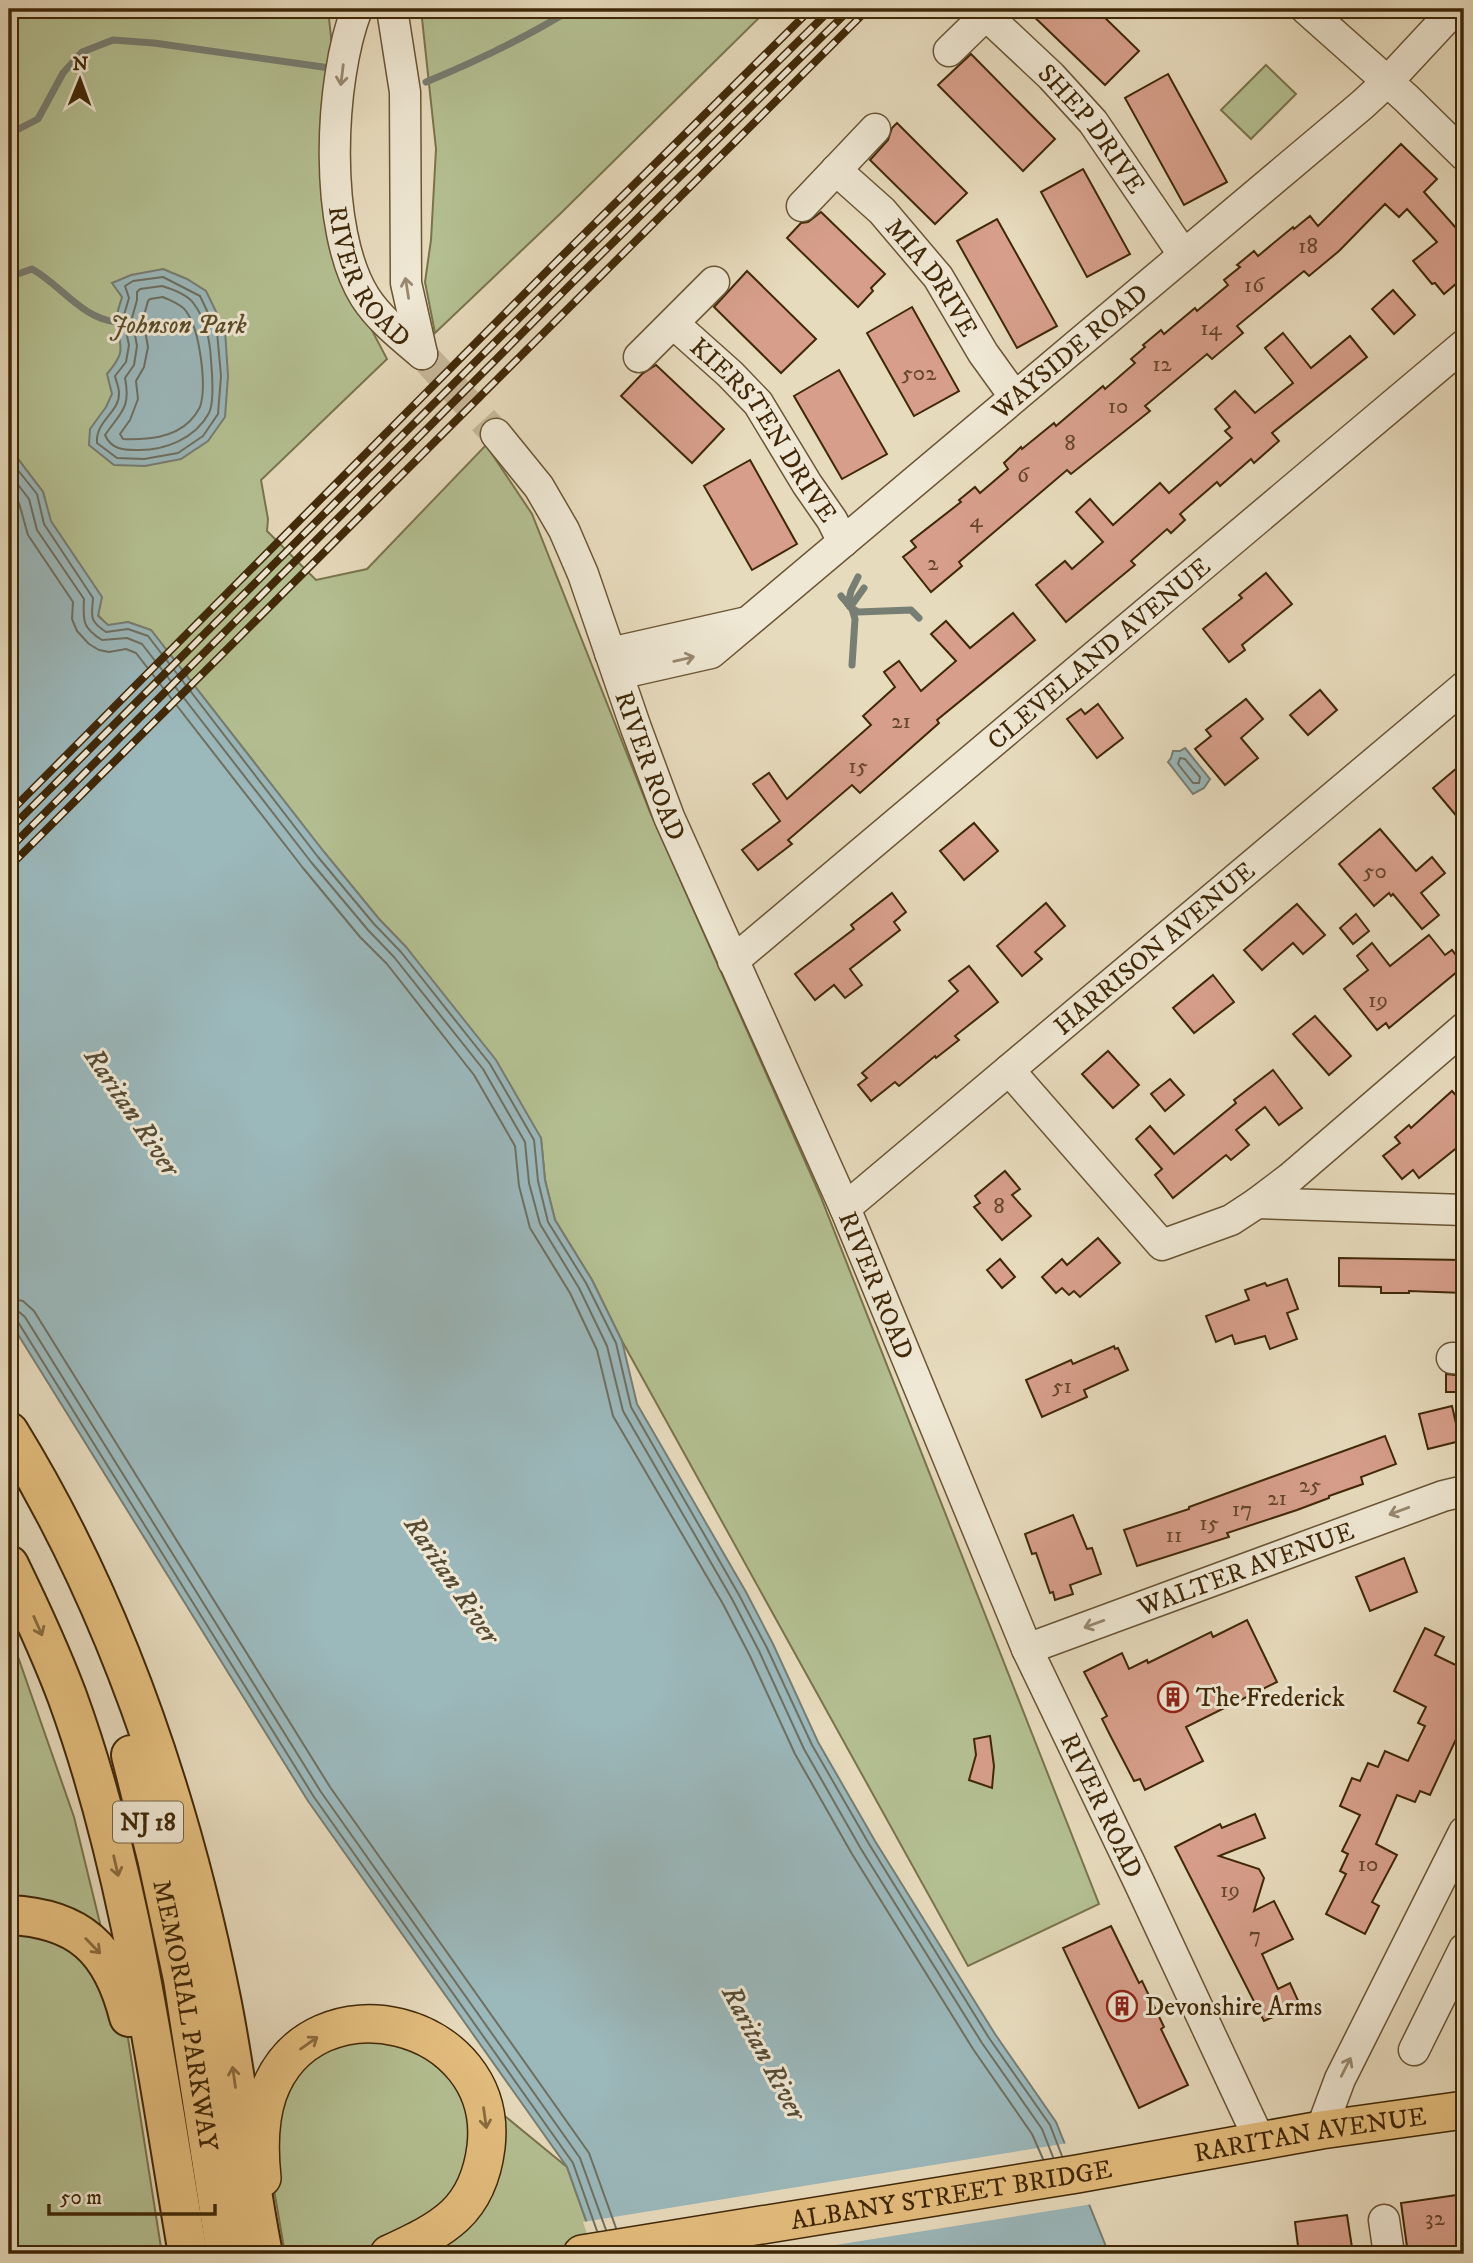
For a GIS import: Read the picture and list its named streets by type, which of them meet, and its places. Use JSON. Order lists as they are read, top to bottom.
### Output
{
  "streets": {
    "highway": ["NJ 18", "MEMORIAL PARKWAY"],
    "main road": ["RARITAN AVENUE", "ALBANY STREET BRIDGE"],
    "street": [
      "SHEP DRIVE",
      "RIVER ROAD",
      "MIA DRIVE",
      "WAYSIDE ROAD",
      "KIERSTEN DRIVE",
      "CLEVELAND AVENUE",
      "HARRISON AVENUE",
      "WALTER AVENUE"
    ]
  },
  "crossings": [
    ["SHEP DRIVE", "WAYSIDE ROAD"],
    ["RIVER ROAD", "WAYSIDE ROAD"],
    ["RIVER ROAD", "CLEVELAND AVENUE"],
    ["RIVER ROAD", "HARRISON AVENUE"],
    ["RIVER ROAD", "WALTER AVENUE"],
    ["RIVER ROAD", "RARITAN AVENUE"],
    ["MIA DRIVE", "WAYSIDE ROAD"],
    ["WAYSIDE ROAD", "KIERSTEN DRIVE"],
    ["RARITAN AVENUE", "ALBANY STREET BRIDGE"]
  ],
  "one_way": ["WALTER AVENUE"],
  "water": ["Raritan River"],
  "parks": ["Johnson Park"],
  "places": {
    "building": ["The Frederick", "Devonshire Arms"]
  },
  "house_numbers": [
    "18",
    "16",
    "14",
    "12",
    "502",
    "10",
    "8",
    "6",
    "4",
    "2",
    "21",
    "15",
    "50",
    "19",
    "8",
    "51",
    "25",
    "21",
    "17",
    "15",
    "11",
    "10",
    "19",
    "7",
    "32"
  ],
  "scale_bar": "50 m",
  "north": "top"
}
